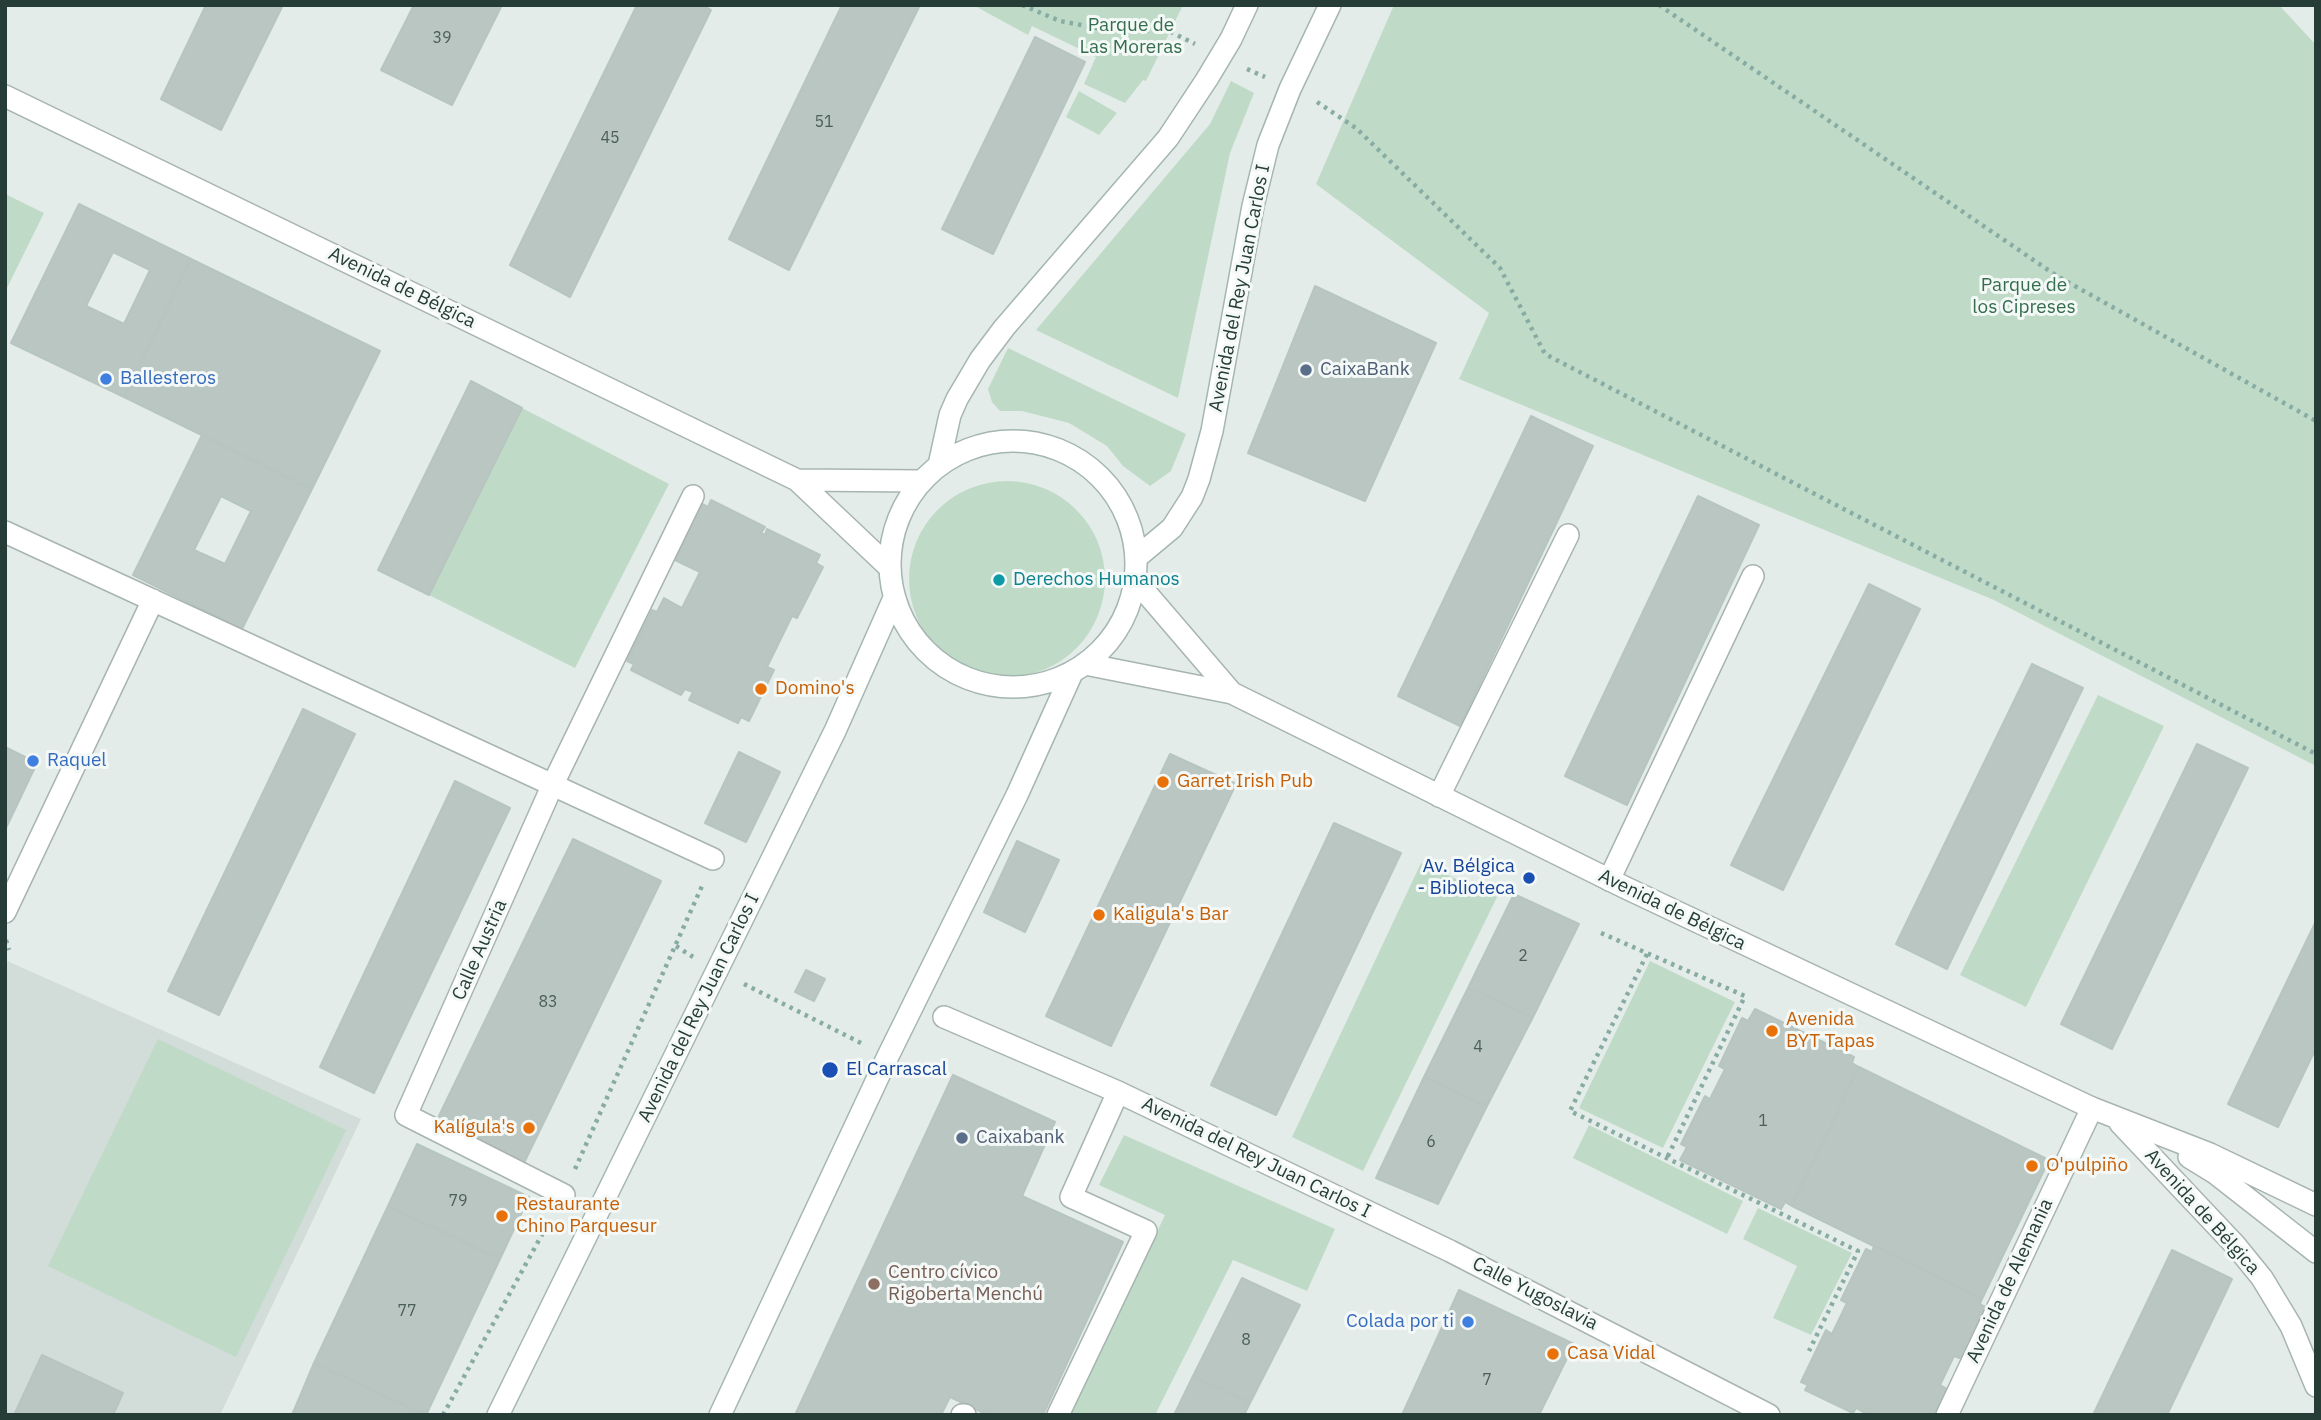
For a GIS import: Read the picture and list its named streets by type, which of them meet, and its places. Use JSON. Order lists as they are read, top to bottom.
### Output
{
  "streets": {
    "street": [
      "Avenida de Bélgica",
      "Avenida del Rey Juan Carlos I",
      "Calle Austria",
      "Avenida de Alemania",
      "Calle Yugoslavia"
    ]
  },
  "crossings": [
    ["Avenida de Bélgica", "Avenida de Alemania"],
    ["Avenida del Rey Juan Carlos I", "Calle Yugoslavia"]
  ],
  "parks": ["Parque de Las Moreras", "Parque de los Cipreses"],
  "places": [
    "CaixaBank",
    "Ballesteros",
    "Derechos Humanos",
    "Domino's",
    "Raquel",
    "Garret Irish Pub",
    "Av. Bélgica - Biblioteca",
    "Kaligula's Bar",
    "Avenida BYT Tapas",
    "El Carrascal",
    "Kalígula's",
    "Caixabank",
    "O'pulpiño",
    "Restaurante Chino Parquesur",
    "Centro cívico Rigoberta Menchú",
    "Colada por ti",
    "Casa Vidal"
  ],
  "house_numbers": [
    "39",
    "51",
    "45",
    "2",
    "83",
    "4",
    "1",
    "6",
    "79",
    "77",
    "8",
    "7"
  ]
}
